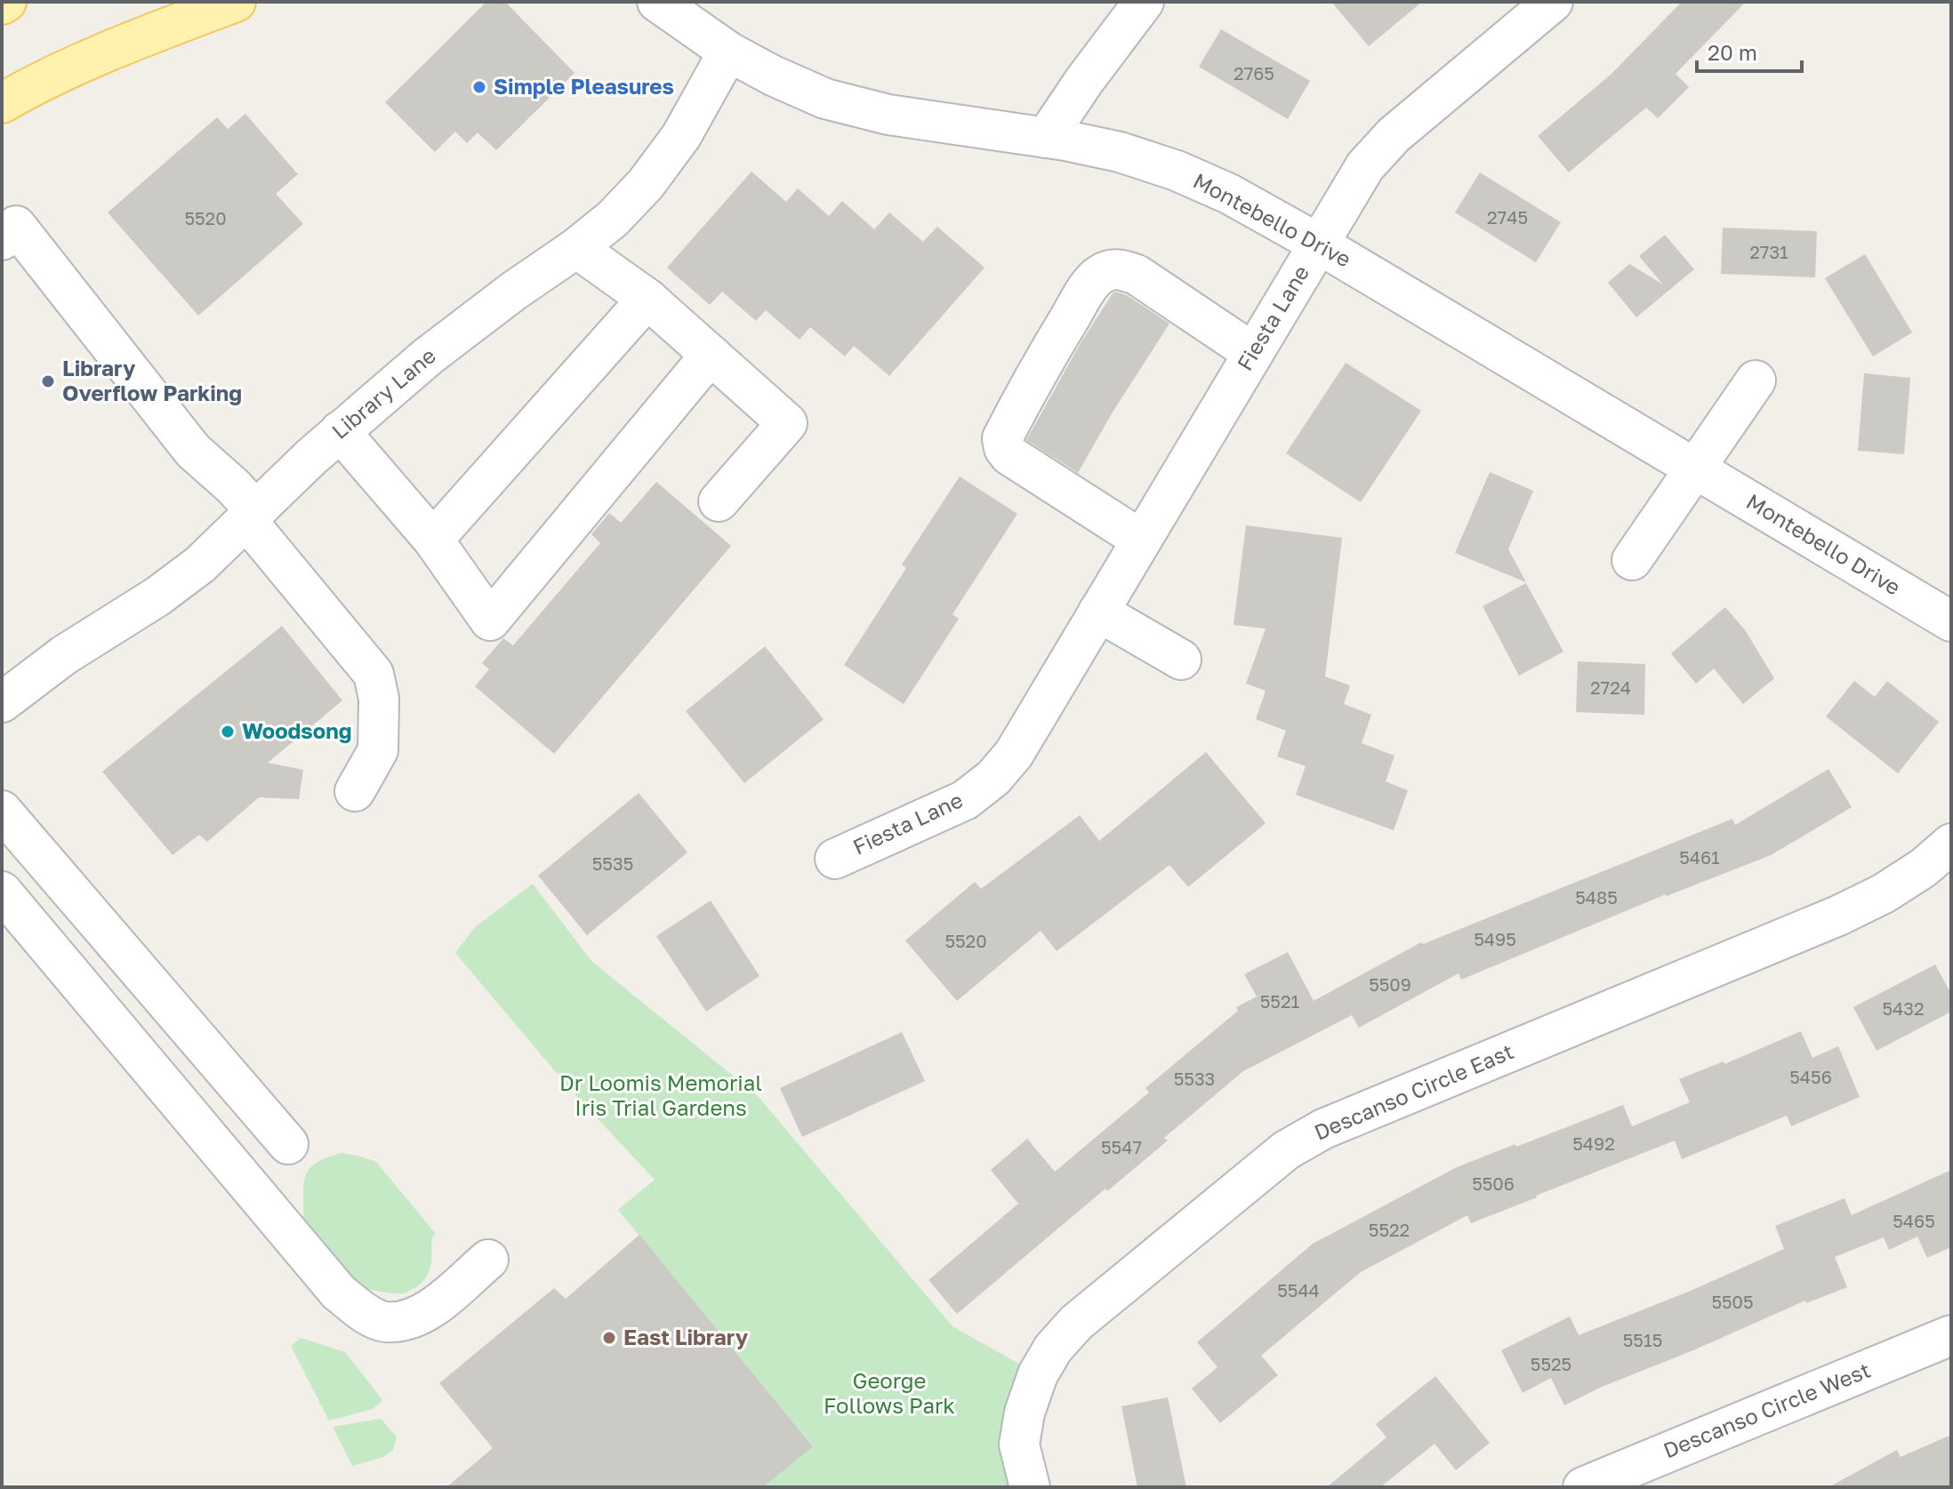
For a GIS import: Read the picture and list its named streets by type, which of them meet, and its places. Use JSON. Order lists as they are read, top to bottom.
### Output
{
  "streets": {
    "street": [
      "Montebello Drive",
      "Fiesta Lane",
      "Library Lane",
      "Descanso Circle East",
      "Descanso Circle West"
    ]
  },
  "crossings": [
    ["Montebello Drive", "Fiesta Lane"],
    ["Montebello Drive", "Library Lane"]
  ],
  "parks": ["Dr Loomis Memorial Iris Trial Gardens", "George Follows Park"],
  "places": [
    "Simple Pleasures",
    "Library Overflow Parking",
    "Woodsong",
    "East Library"
  ],
  "house_numbers": [
    "2765",
    "2745",
    "5520",
    "2731",
    "2724",
    "5461",
    "5535",
    "5485",
    "5495",
    "5520",
    "5509",
    "5521",
    "5432",
    "5456",
    "5533",
    "5492",
    "5547",
    "5506",
    "5465",
    "5522",
    "5544",
    "5505",
    "5515",
    "5525"
  ],
  "scale_bar": "20 m"
}
